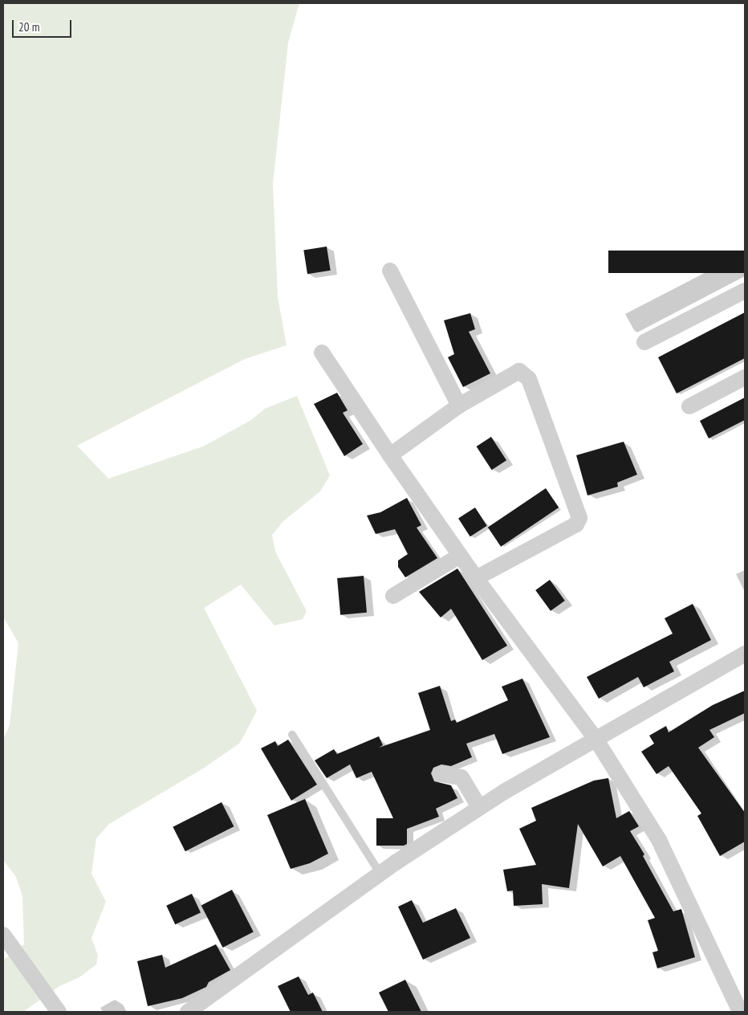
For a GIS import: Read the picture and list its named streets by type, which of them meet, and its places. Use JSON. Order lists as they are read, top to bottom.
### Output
{
  "scale_bar": "20 m"
}
